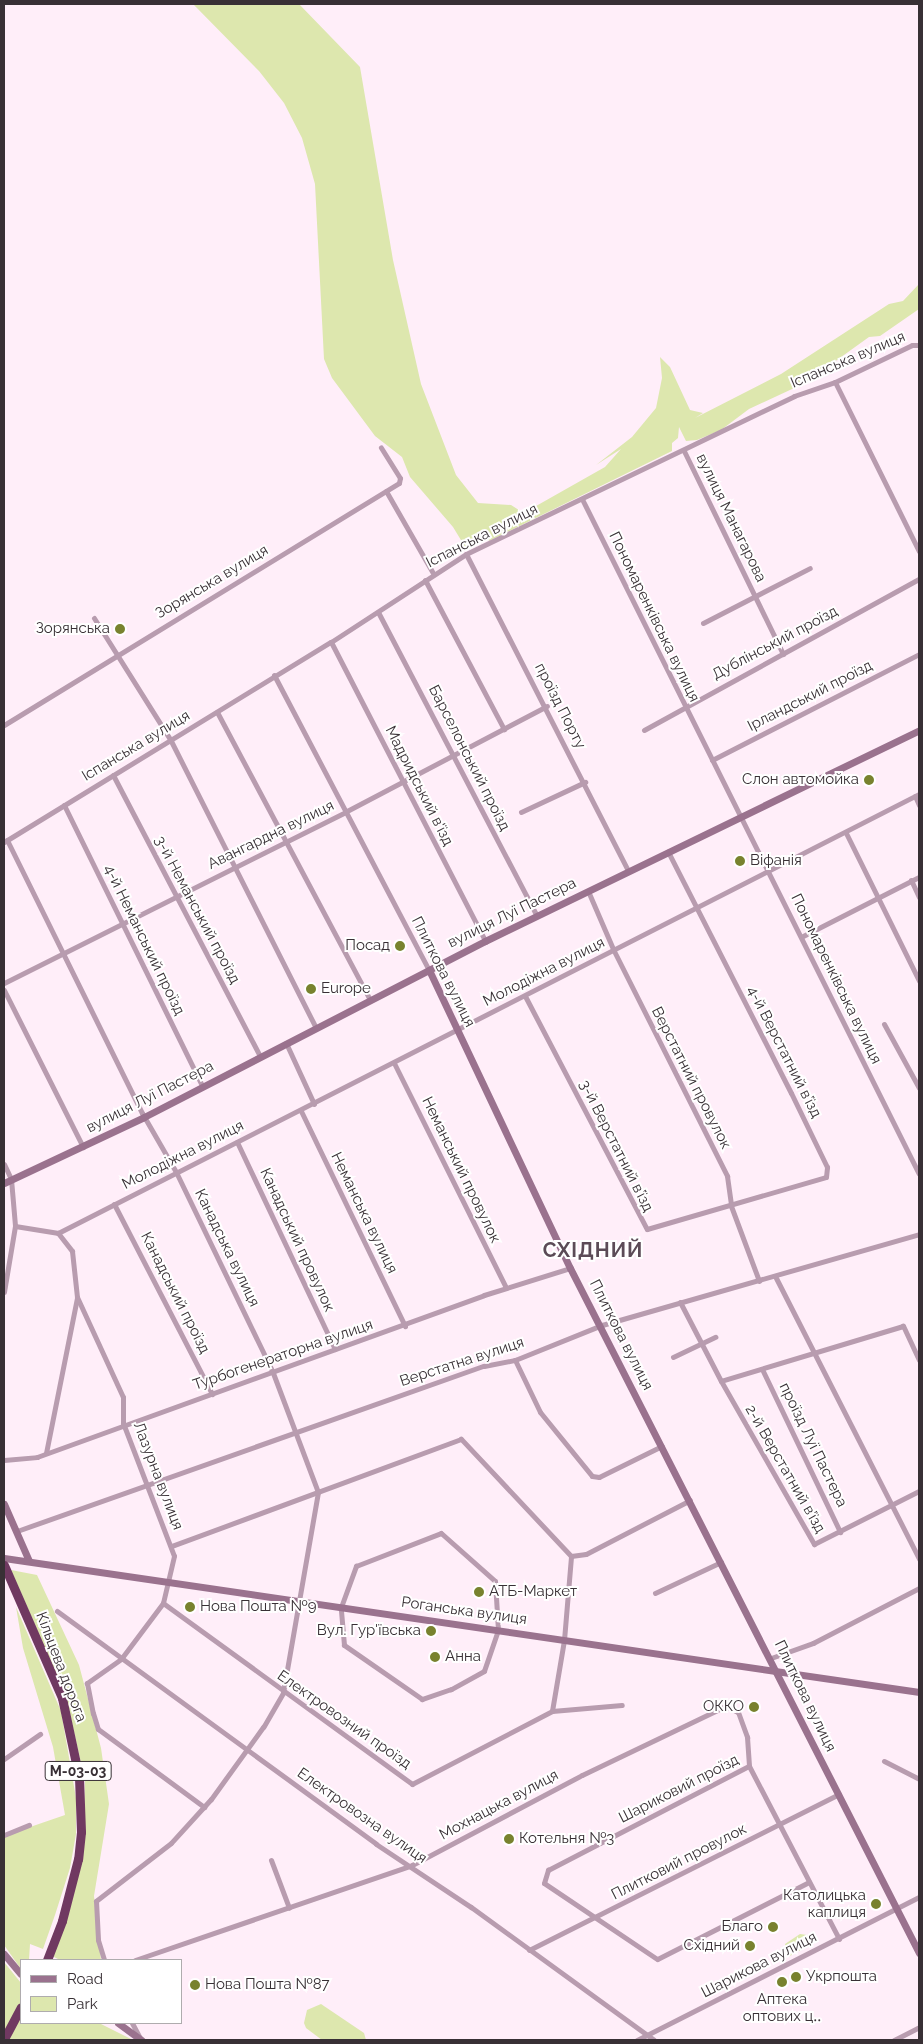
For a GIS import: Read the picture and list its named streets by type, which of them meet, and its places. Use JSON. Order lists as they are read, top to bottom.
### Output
{
  "streets": {
    "highway": ["Кільцева дорога", "М-03-03"],
    "street": [
      "Іспанська вулиця",
      "вулиця Манагарова",
      "Зорянська вулиця",
      "Пономаренківська вулиця",
      "Дублінський проїзд",
      "Ірландський проїзд",
      "проїзд Порту",
      "Барселонський проїзд",
      "Мадридський в'їзд",
      "Авангардна вулиця",
      "3-й Неманський проїзд",
      "вулиця Луї Пастера",
      "4-й Неманський проїзд",
      "Плиткова вулиця",
      "Молодіжна вулиця",
      "4-й Верстатний в’їзд",
      "Верстатний провулок",
      "3-й Верстатний в’їзд",
      "Неманський провулок",
      "Неманська вулиця",
      "Канадський провулок",
      "Канадська вулиця",
      "Канадський проїзд",
      "Турбогенераторна вулиця",
      "Верстатна вулиця",
      "проїзд Луї Пастера",
      "2-й Верстатний в’їзд",
      "Лазурна вулиця",
      "Роганська вулиця",
      "Електровозний проїзд",
      "Шариковий проїзд",
      "Мохнацька вулиця",
      "Електровозна вулиця",
      "Плитковий провулок",
      "Шарикова вулиця"
    ]
  },
  "crossings": [
    ["Іспанська вулиця", "вулиця Манагарова"],
    ["Іспанська вулиця", "Пономаренківська вулиця"],
    ["Іспанська вулиця", "проїзд Порту"],
    ["Іспанська вулиця", "Барселонський проїзд"],
    ["Іспанська вулиця", "Мадридський в'їзд"],
    ["Іспанська вулиця", "3-й Неманський проїзд"],
    ["Іспанська вулиця", "4-й Неманський проїзд"],
    ["Іспанська вулиця", "Плиткова вулиця"],
    ["Іспанська вулиця", "Канадська вулиця"],
    ["вулиця Манагарова", "Дублінський проїзд"],
    ["Пономаренківська вулиця", "Дублінський проїзд"],
    ["Пономаренківська вулиця", "Ірландський проїзд"],
    ["Пономаренківська вулиця", "вулиця Луї Пастера"],
    ["Пономаренківська вулиця", "Молодіжна вулиця"],
    ["проїзд Порту", "Авангардна вулиця"],
    ["проїзд Порту", "вулиця Луї Пастера"],
    ["Барселонський проїзд", "Авангардна вулиця"],
    ["Барселонський проїзд", "вулиця Луї Пастера"],
    ["Мадридський в'їзд", "Авангардна вулиця"],
    ["Мадридський в'їзд", "вулиця Луї Пастера"],
    ["Авангардна вулиця", "3-й Неманський проїзд"],
    ["Авангардна вулиця", "4-й Неманський проїзд"],
    ["Авангардна вулиця", "Плиткова вулиця"],
    ["Авангардна вулиця", "Канадська вулиця"],
    ["3-й Неманський проїзд", "вулиця Луї Пастера"],
    ["вулиця Луї Пастера", "4-й Неманський проїзд"],
    ["вулиця Луї Пастера", "Плиткова вулиця"],
    ["вулиця Луї Пастера", "4-й Верстатний в’їзд"],
    ["вулиця Луї Пастера", "Верстатний провулок"],
    ["вулиця Луї Пастера", "Канадська вулиця"],
    ["Плиткова вулиця", "Молодіжна вулиця"],
    ["Плиткова вулиця", "Турбогенераторна вулиця"],
    ["Плиткова вулиця", "Верстатна вулиця"],
    ["Плиткова вулиця", "Роганська вулиця"],
    ["Плиткова вулиця", "Плитковий провулок"],
    ["Плиткова вулиця", "Шарикова вулиця"],
    ["Молодіжна вулиця", "4-й Верстатний в’їзд"],
    ["Молодіжна вулиця", "Верстатний провулок"],
    ["Молодіжна вулиця", "3-й Верстатний в’їзд"],
    ["Молодіжна вулиця", "Неманський провулок"],
    ["Молодіжна вулиця", "Неманська вулиця"],
    ["Молодіжна вулиця", "Канадський провулок"],
    ["Молодіжна вулиця", "Канадська вулиця"],
    ["Молодіжна вулиця", "Канадський проїзд"],
    ["Молодіжна вулиця", "Лазурна вулиця"],
    ["4-й Верстатний в’їзд", "Верстатний провулок"],
    ["4-й Верстатний в’їзд", "3-й Верстатний в’їзд"],
    ["Верстатний провулок", "3-й Верстатний в’їзд"],
    ["Верстатний провулок", "Верстатна вулиця"],
    ["Неманський провулок", "Турбогенераторна вулиця"],
    ["Неманська вулиця", "Турбогенераторна вулиця"],
    ["Канадський провулок", "Турбогенераторна вулиця"],
    ["Канадська вулиця", "Турбогенераторна вулиця"],
    ["Канадська вулиця", "Верстатна вулиця"],
    ["Канадська вулиця", "Роганська вулиця"],
    ["Канадська вулиця", "Електровозний проїзд"],
    ["Канадський проїзд", "Турбогенераторна вулиця"],
    ["Турбогенераторна вулиця", "Лазурна вулиця"],
    ["Верстатна вулиця", "2-й Верстатний в’їзд"],
    ["Верстатна вулиця", "Лазурна вулиця"],
    ["проїзд Луї Пастера", "2-й Верстатний в’їзд"],
    ["Лазурна вулиця", "Роганська вулиця"],
    ["Лазурна вулиця", "Електровозний проїзд"],
    ["Шариковий проїзд", "Мохнацька вулиця"],
    ["Шариковий проїзд", "Плитковий провулок"],
    ["Мохнацька вулиця", "Електровозна вулиця"],
    ["Електровозна вулиця", "Плитковий провулок"],
    ["Електровозна вулиця", "Шарикова вулиця"]
  ],
  "districts": ["СХІДНИЙ"],
  "places": [
    "Зорянська",
    "Слон автомойка",
    "Віфанія",
    "Посад",
    "Europe",
    "АТБ-Маркет",
    "Нова Пошта №9",
    "Вул. Гур'ївська",
    "Анна",
    "ОККО",
    "Котельня №3",
    "Католицька каплиця",
    "Благо",
    "Східний",
    "Укрпошта",
    "Аптека оптових ц‥",
    "Нова Пошта №87"
  ],
  "legend": ["Road", "Park"]
}
